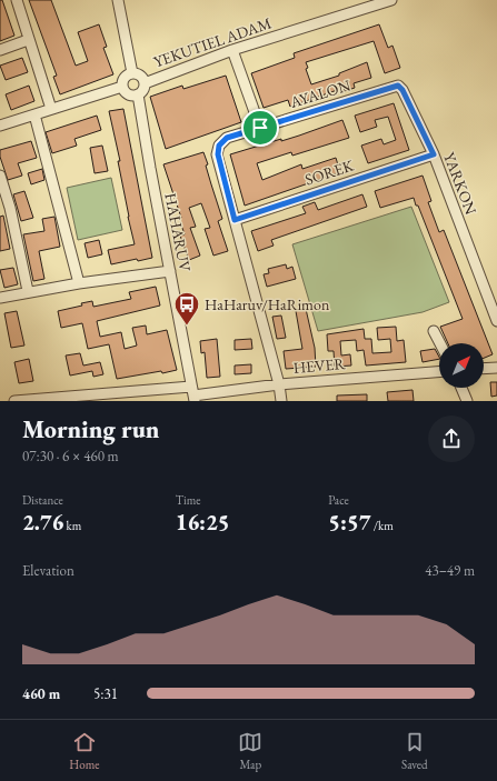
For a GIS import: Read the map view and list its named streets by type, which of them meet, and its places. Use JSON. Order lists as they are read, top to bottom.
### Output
{
  "streets": {
    "street": [
      "YEKUTIEL ADAM",
      "AYALON",
      "SOREK",
      "YARKON",
      "HAHARUV",
      "HEVER"
    ]
  },
  "crossings": [
    ["YEKUTIEL ADAM", "HAHARUV"],
    ["AYALON", "SOREK"],
    ["AYALON", "YARKON"],
    ["SOREK", "YARKON"],
    ["HAHARUV", "HEVER"]
  ],
  "places": {
    "bus stop": ["HaHaruv/HaRimon"]
  },
  "north": "top right",
  "page": {
    "heading": ["Morning run", "07:30 · 6 × 460 m"],
    "stats": [
      ["Distance", "2.76 km"],
      ["Time", "16:25"],
      ["Pace", "5:57 /km"]
    ],
    "chart": ["Elevation", "43–49 m"],
    "list": [
      {
        "name": "460 m",
        "note": "5:31"
      }
    ],
    "tabs": ["Home", "Map", "Saved"]
  }
}
